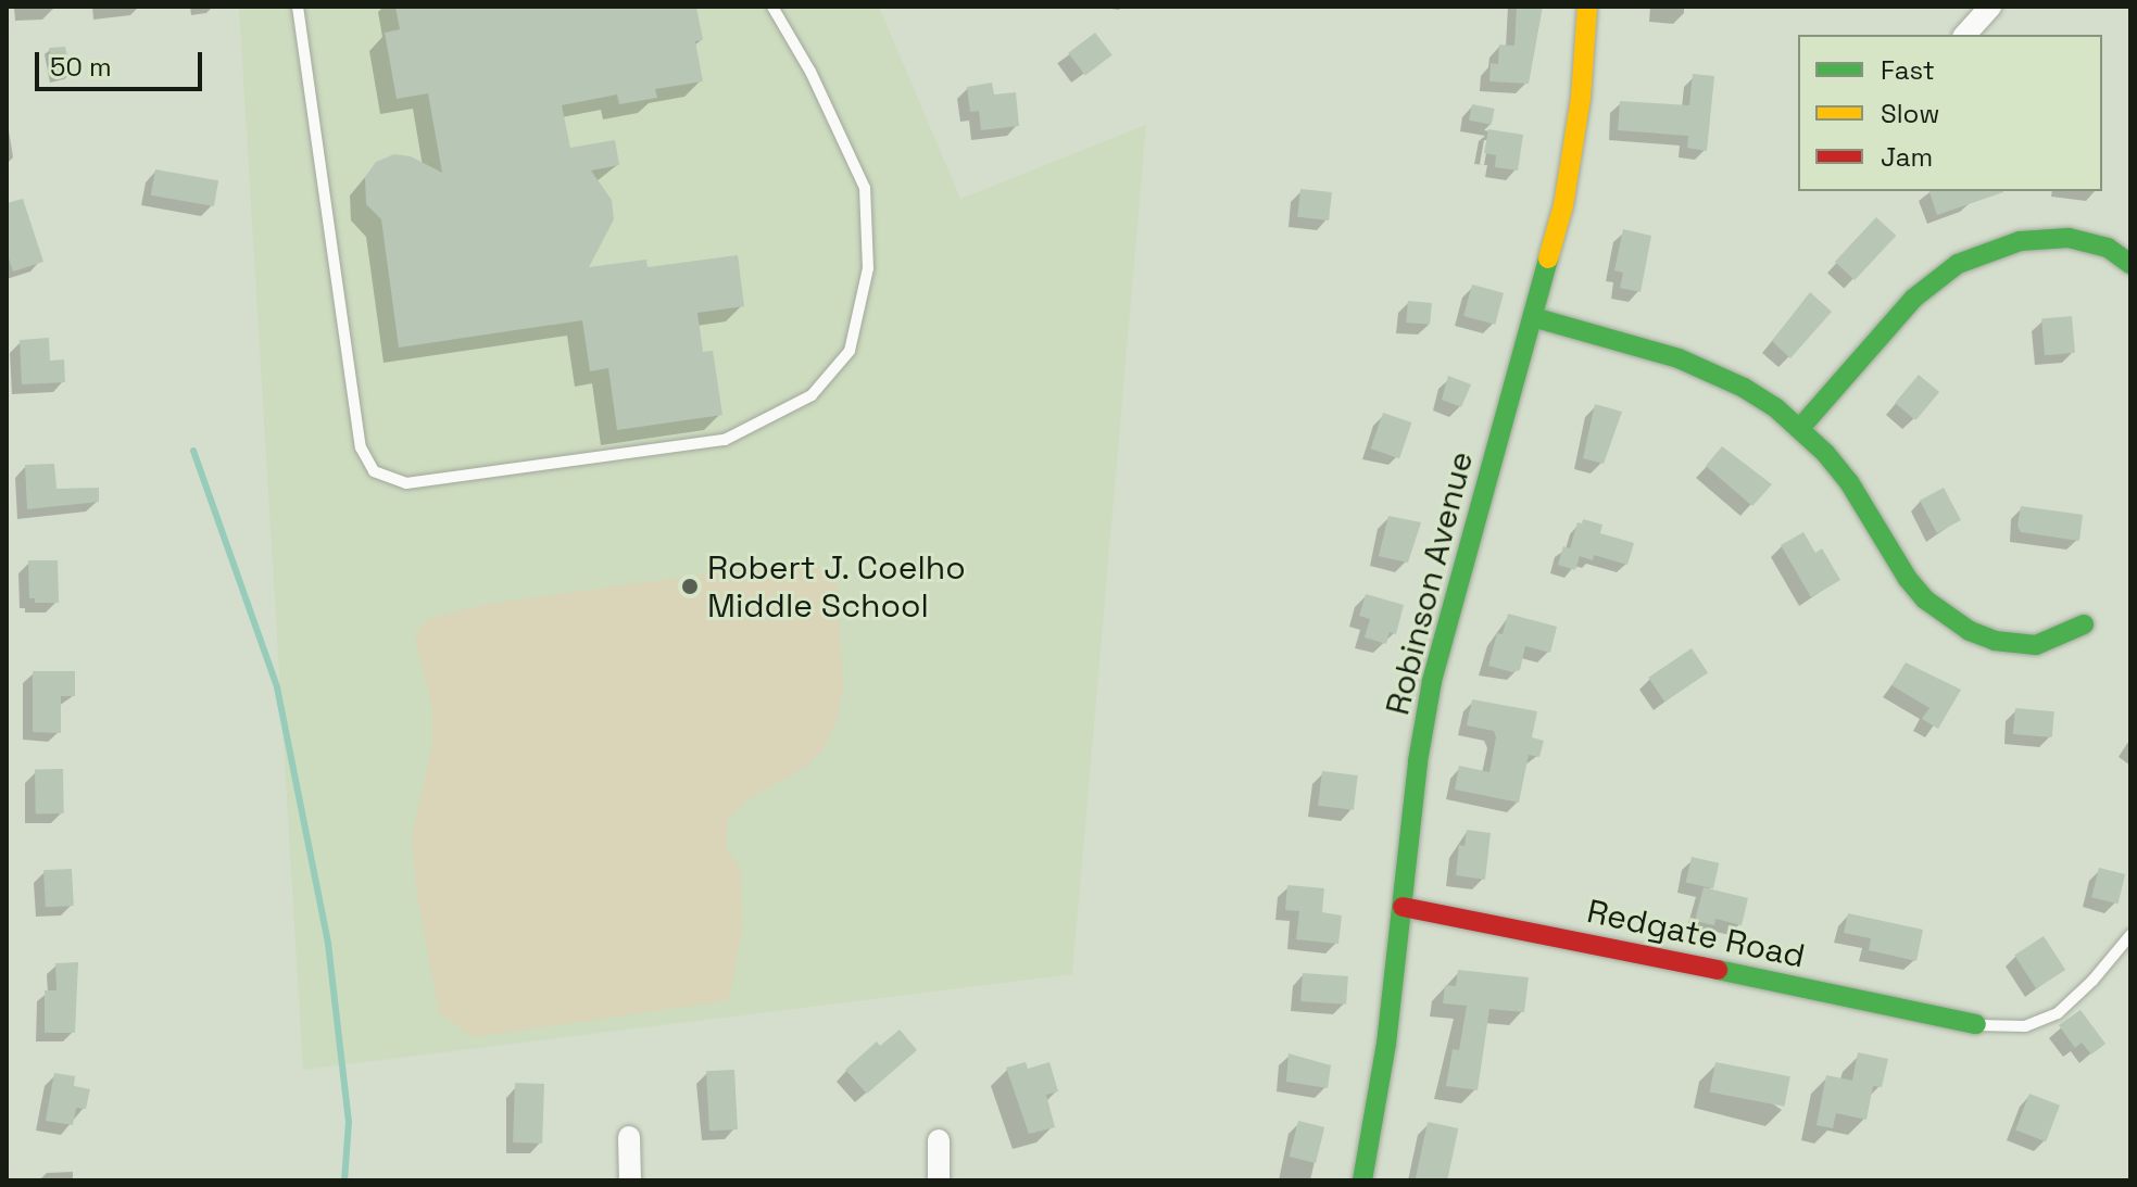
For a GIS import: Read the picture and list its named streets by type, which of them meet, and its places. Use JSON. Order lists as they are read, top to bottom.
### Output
{
  "streets": {
    "street": ["Robinson Avenue", "Redgate Road"]
  },
  "crossings": [
    ["Robinson Avenue", "Redgate Road"]
  ],
  "places": ["Robert J. Coelho Middle School"],
  "legend": ["Fast", "Slow", "Jam"],
  "scale_bar": "50 m"
}
